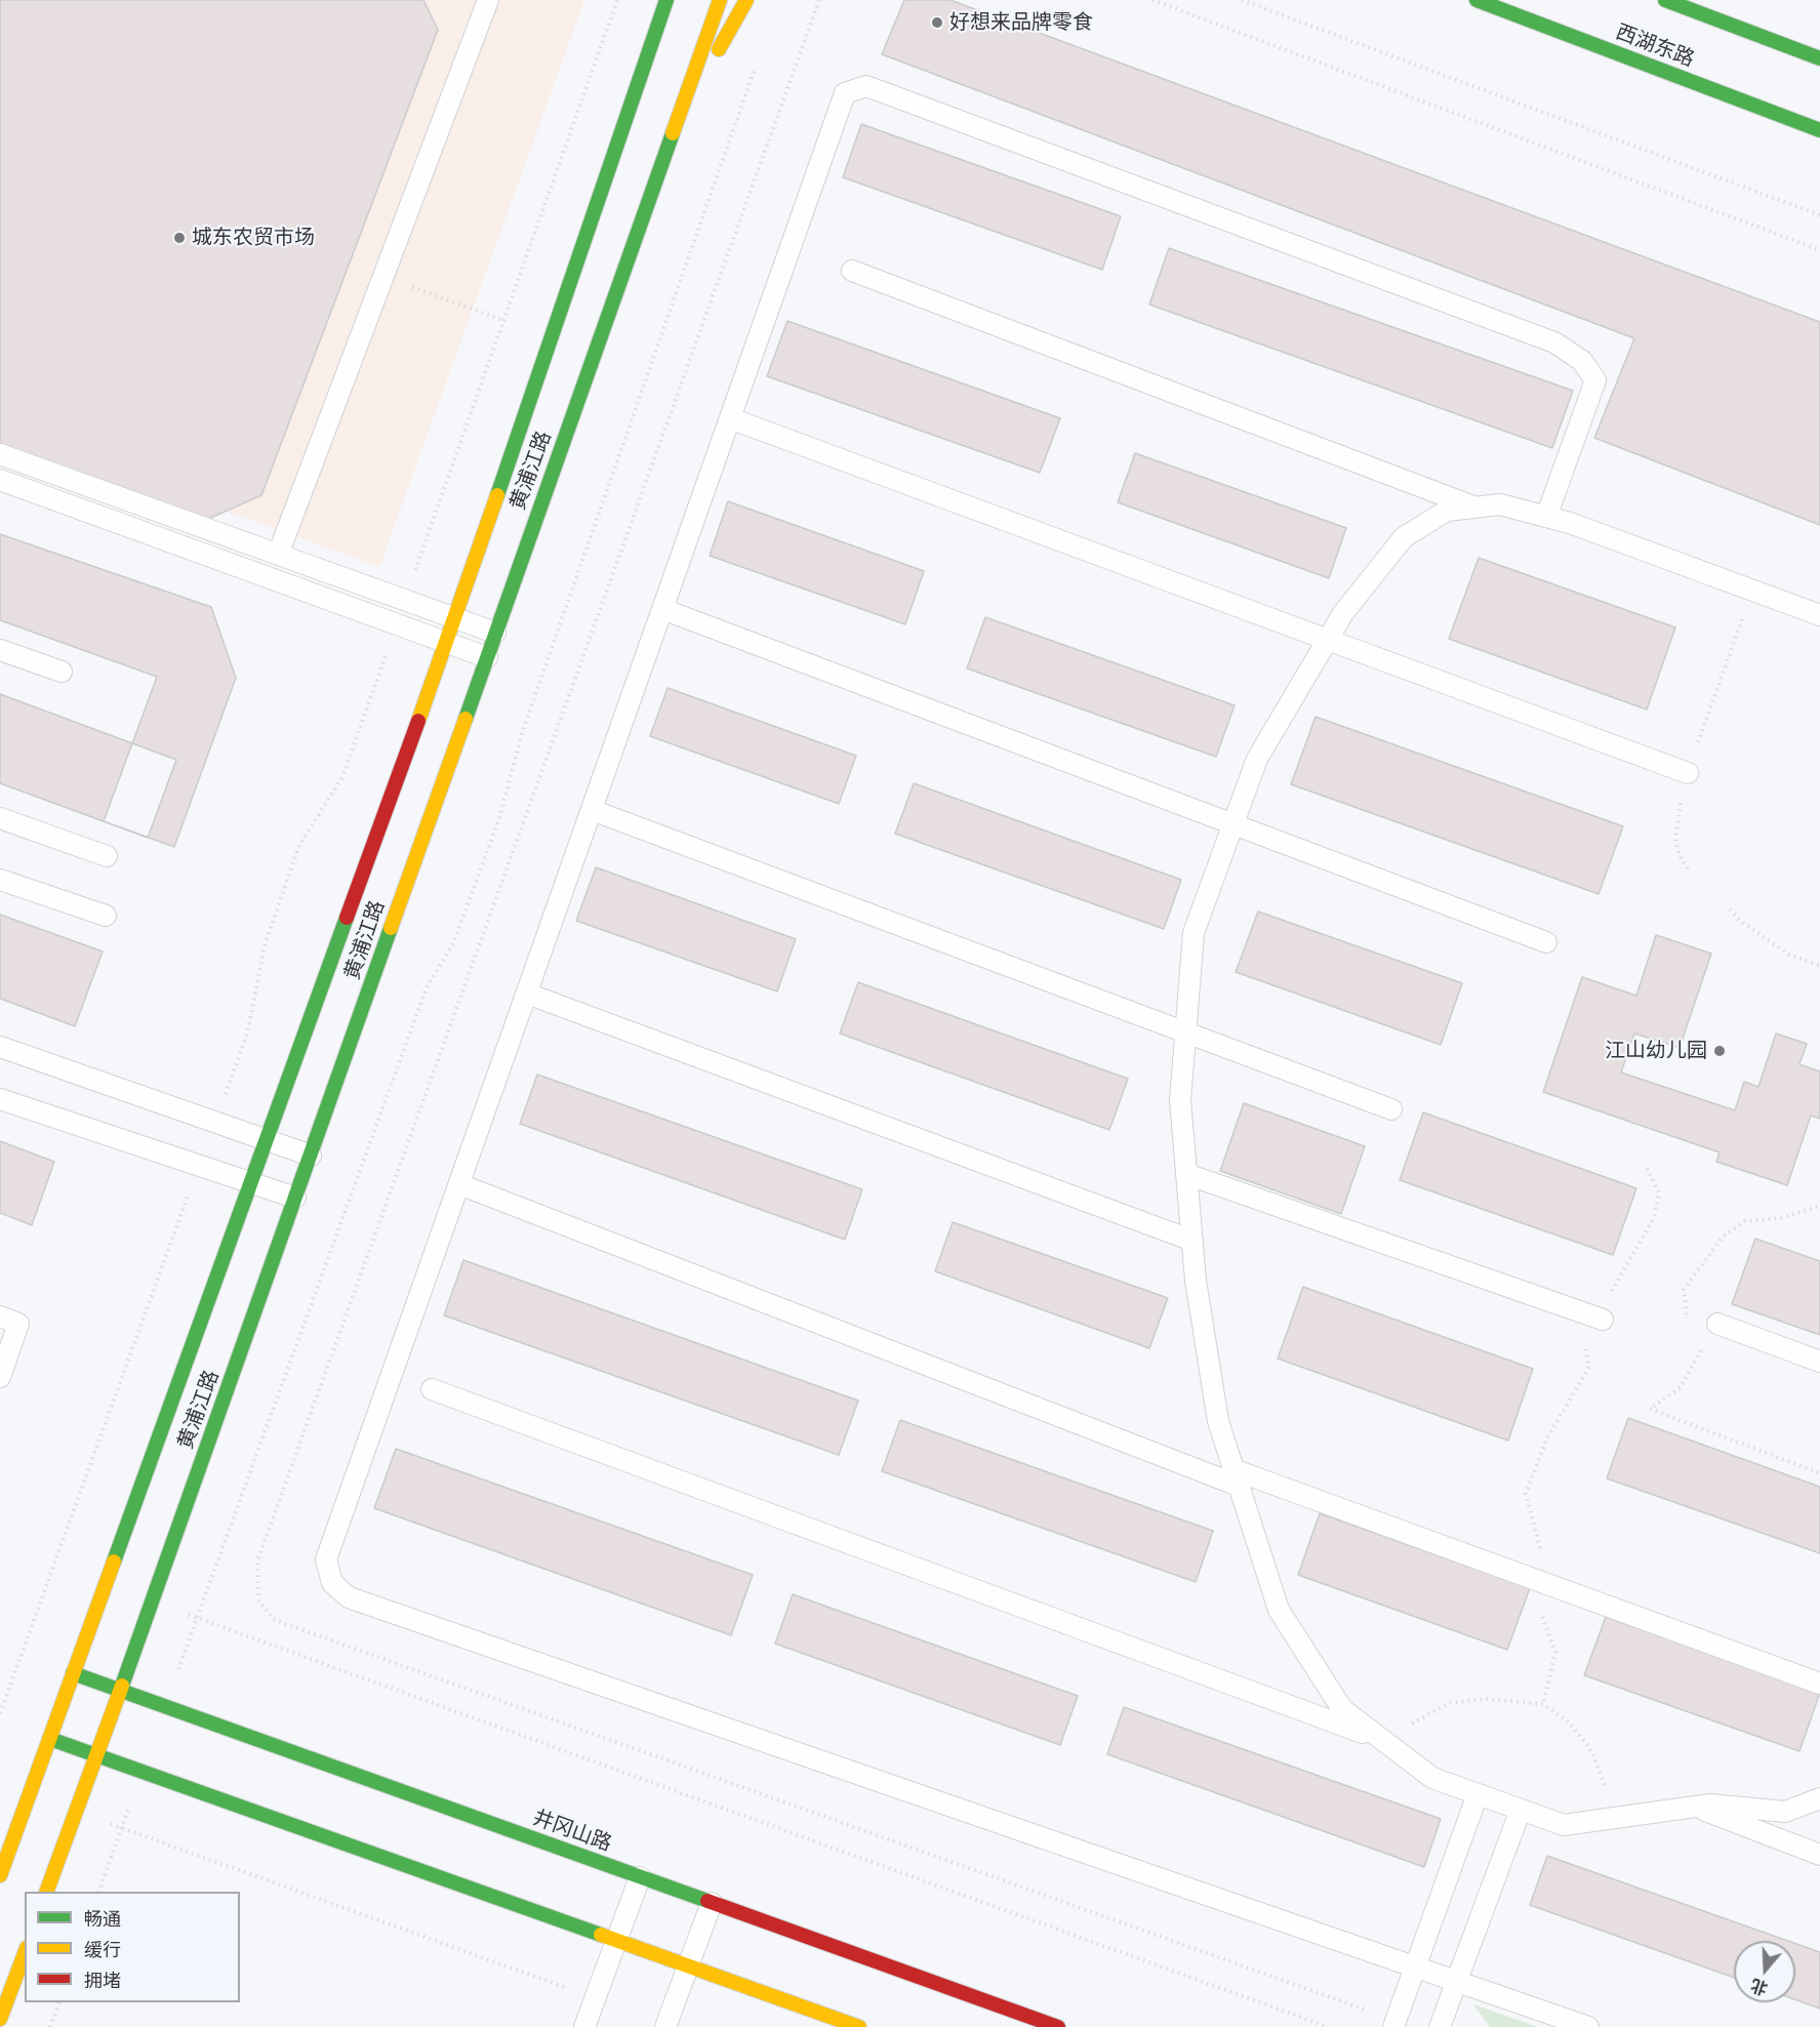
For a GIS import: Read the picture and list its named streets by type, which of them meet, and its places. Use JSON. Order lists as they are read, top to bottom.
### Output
{
  "streets": {
    "street": ["西湖东路", "黄浦江路", "井冈山路"]
  },
  "crossings": [
    ["黄浦江路", "井冈山路"]
  ],
  "places": ["好想来品牌零食", "城东农贸市场", "江山幼儿园"],
  "legend": ["畅通", "缓行", "拥堵"],
  "north": "bottom"
}
